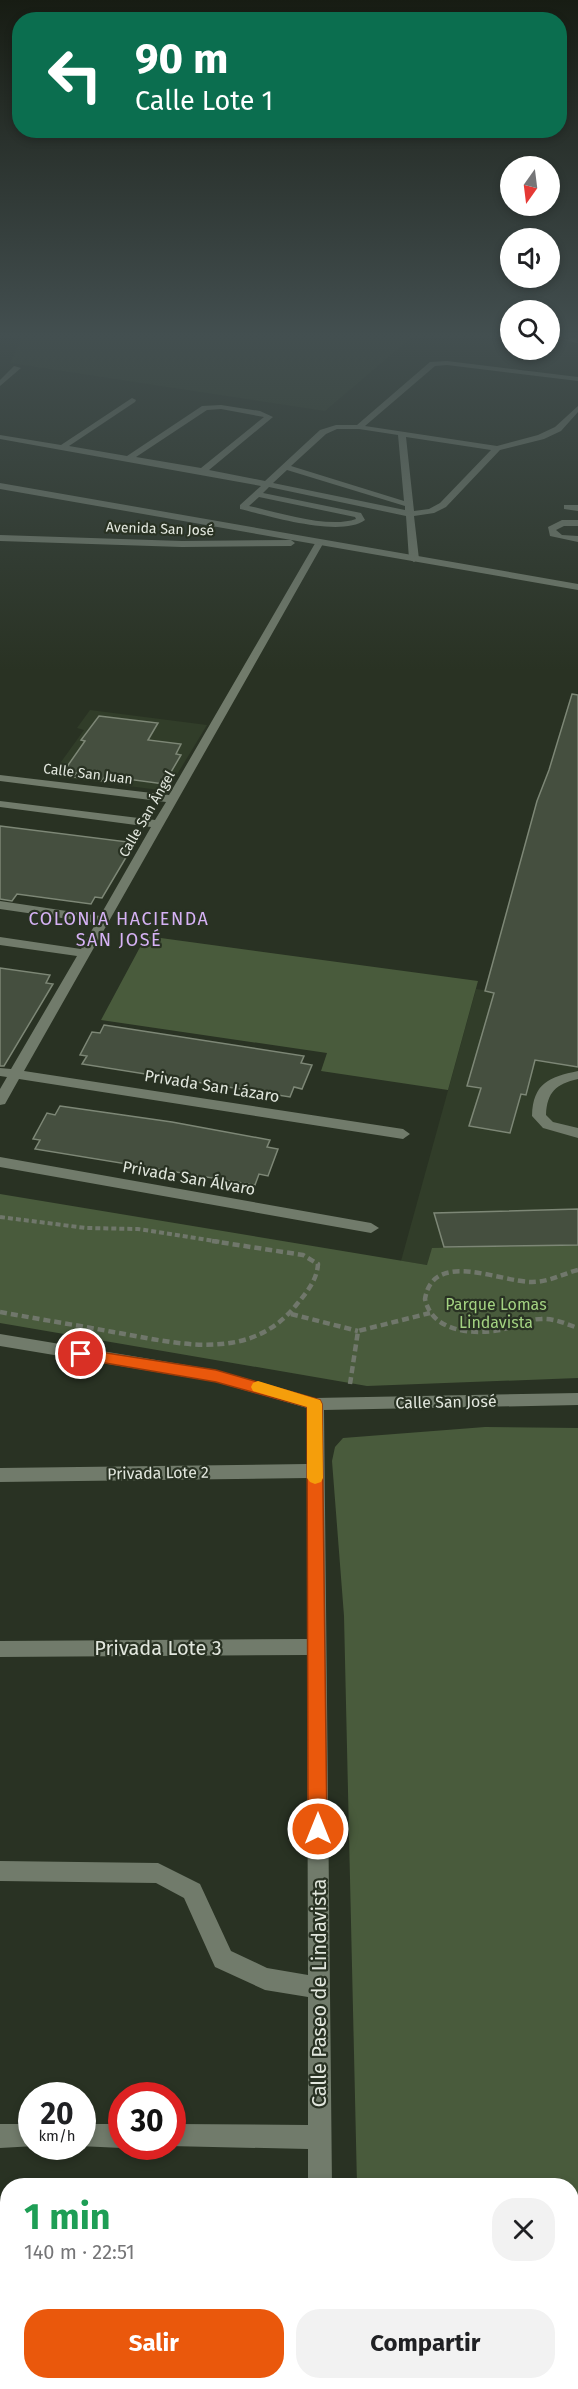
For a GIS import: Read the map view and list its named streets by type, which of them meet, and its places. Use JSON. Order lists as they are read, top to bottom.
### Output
{
  "streets": {
    "street": [
      "Avenida San José",
      "Calle San Juan",
      "Calle San Ángel",
      "Privada San Lázaro",
      "Privada San Álvaro",
      "Calle San José",
      "Privada Lote 2",
      "Privada Lote 3",
      "Calle Paseo de Lindavista"
    ]
  },
  "crossings": [
    ["Avenida San José", "Calle San Ángel"],
    ["Calle San Juan", "Calle San Ángel"],
    ["Calle San Ángel", "Privada San Lázaro"],
    ["Calle San José", "Calle Paseo de Lindavista"],
    ["Privada Lote 2", "Calle Paseo de Lindavista"],
    ["Privada Lote 3", "Calle Paseo de Lindavista"]
  ],
  "districts": ["COLONIA HACIENDA SAN JOSÉ"],
  "parks": ["Parque Lomas Lindavista"],
  "north": "bottom",
  "page": {
    "turn": ["90 m", "Calle Lote 1"],
    "speed": "20 km/h",
    "limit": "30",
    "heading": ["1 min", "140 m · 22:51"],
    "buttons": ["Salir", "Compartir"]
  }
}
